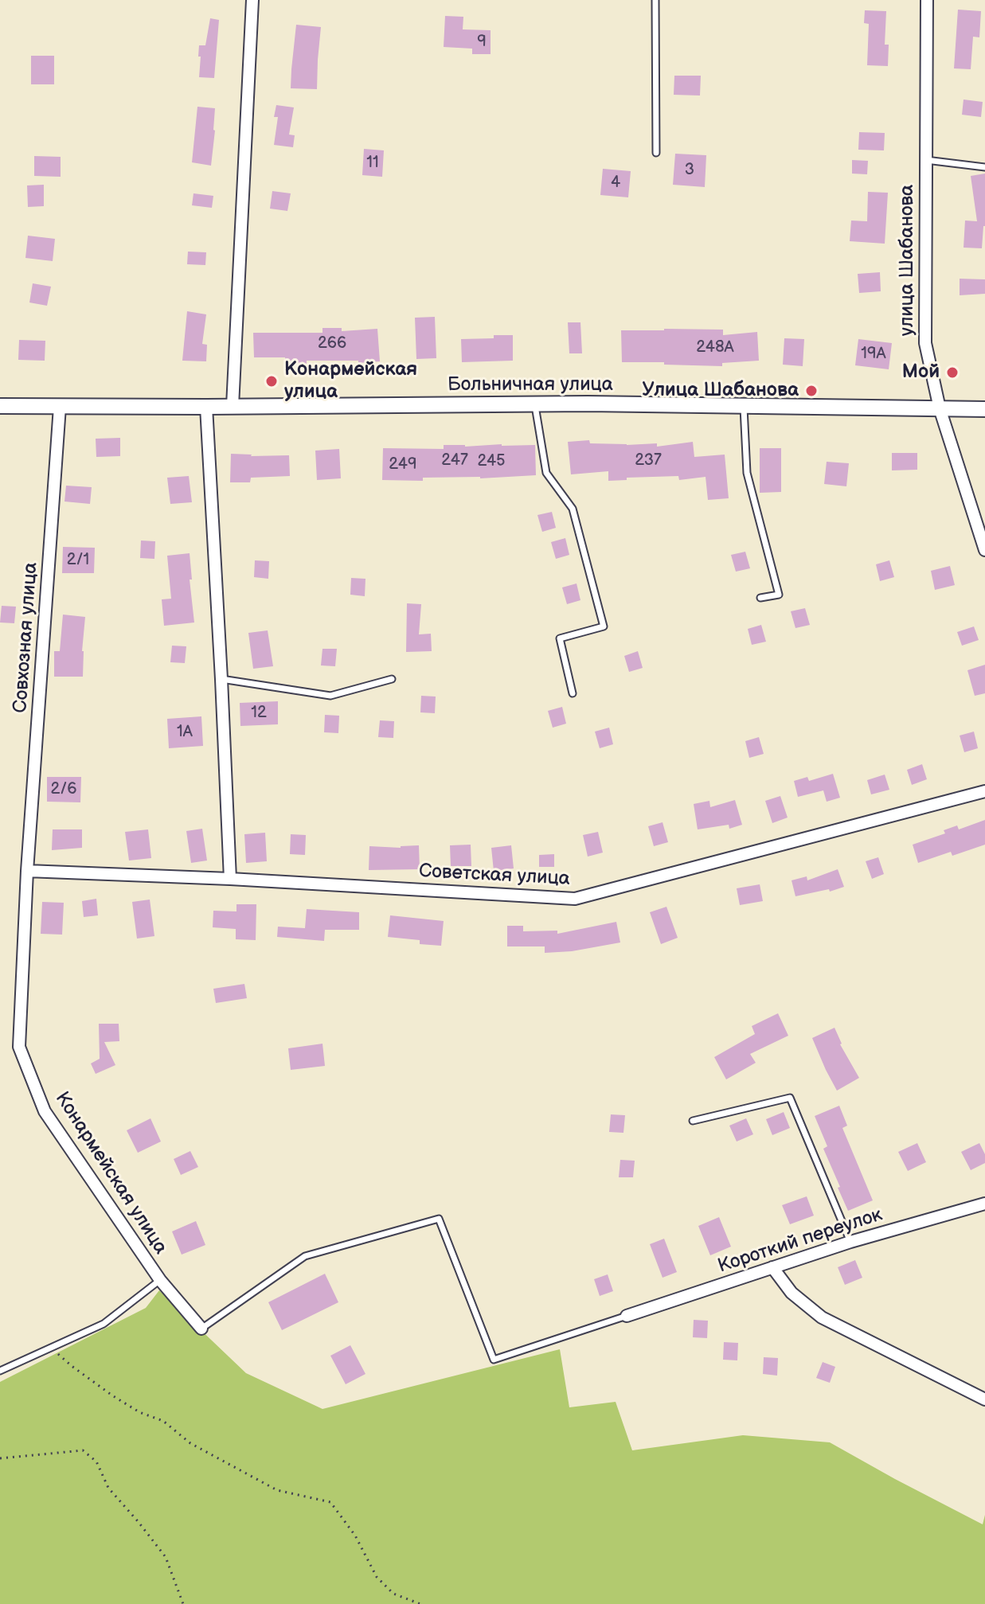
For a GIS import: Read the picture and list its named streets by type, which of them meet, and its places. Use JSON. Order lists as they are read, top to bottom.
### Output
{
  "streets": {
    "street": [
      "улица Шабанова",
      "Больничная улица",
      "Совхозная улица",
      "Советская улица",
      "Конармейская улица",
      "Короткий переулок"
    ]
  },
  "crossings": [
    ["улица Шабанова", "Больничная улица"],
    ["Больничная улица", "Совхозная улица"],
    ["Совхозная улица", "Советская улица"],
    ["Совхозная улица", "Конармейская улица"],
    ["Советская улица", "Конармейская улица"]
  ],
  "places": ["Мой", "Конармейская улица", "Улица Шабанова"],
  "house_numbers": [
    "9",
    "11",
    "3",
    "4",
    "266",
    "248А",
    "19А",
    "247",
    "237",
    "245",
    "249",
    "2/1",
    "12",
    "1А",
    "2/6"
  ]
}
